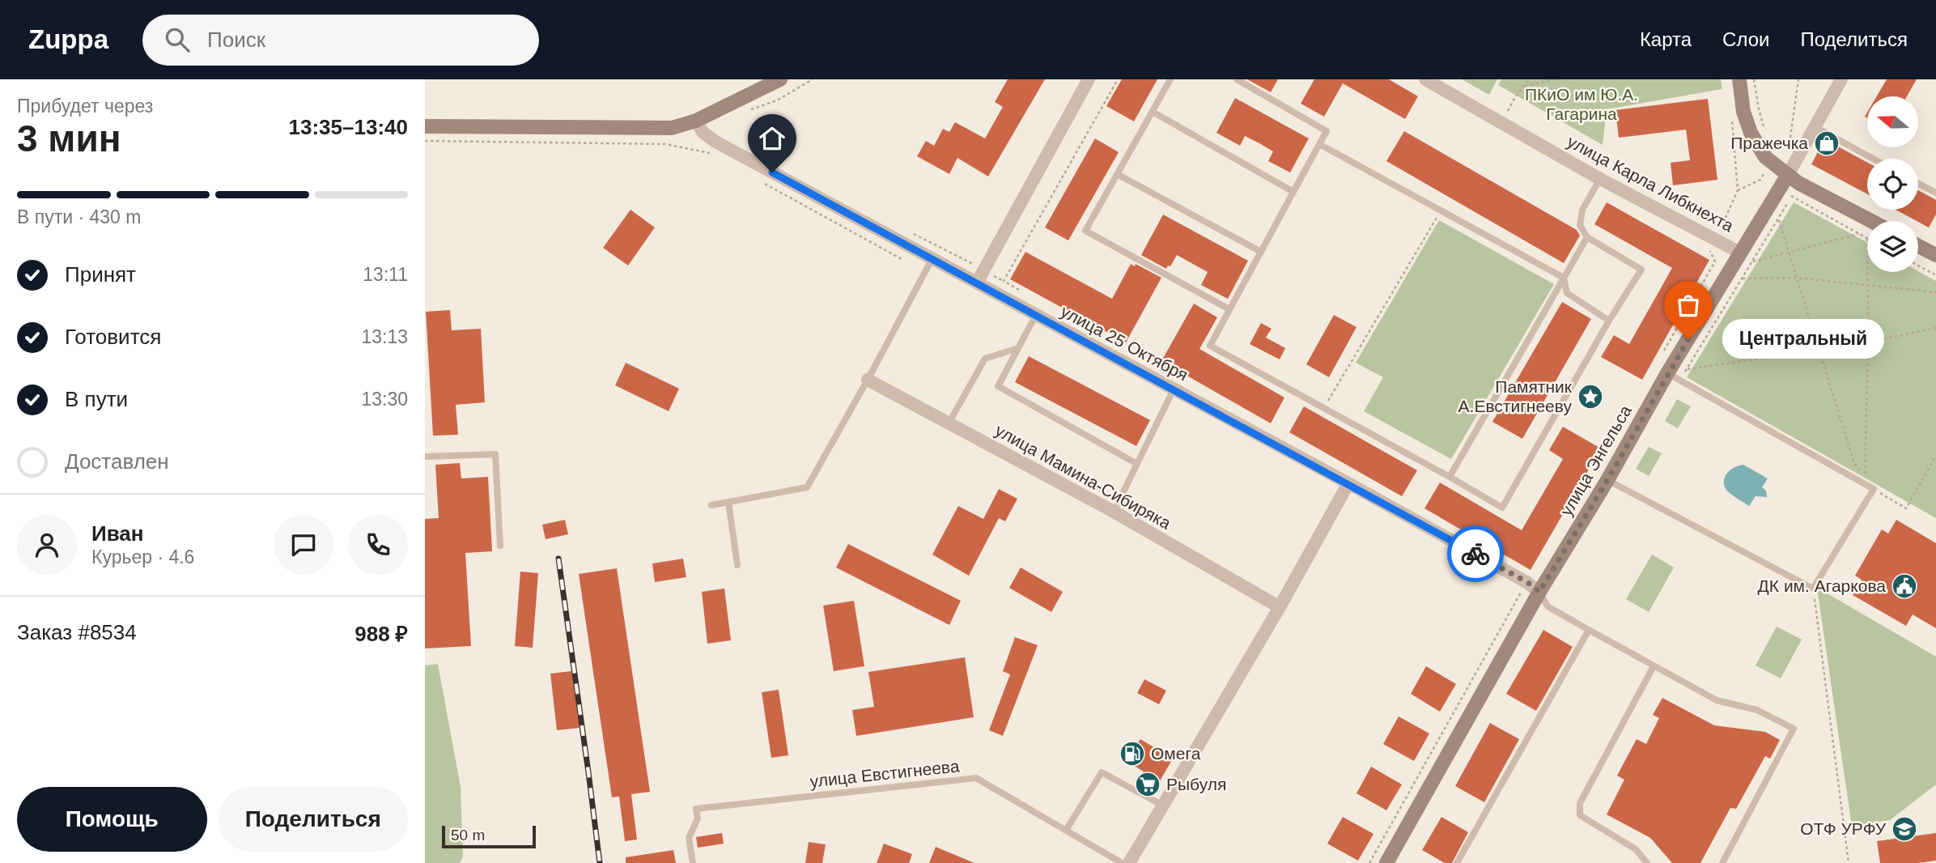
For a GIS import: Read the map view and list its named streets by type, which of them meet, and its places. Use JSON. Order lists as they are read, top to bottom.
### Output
{
  "streets": {
    "main road": ["улица Энгельса"],
    "street": ["улица Карла Либкнехта", "улица 25 Октября", "улица Мамина-Сибиряка"],
    "lane": ["улица Евстигнеева"]
  },
  "crossings": [
    ["улица Карла Либкнехта", "улица Энгельса"],
    ["улица 25 Октября", "улица Энгельса"]
  ],
  "parks": ["ПКиО им Ю.А. Гагарина"],
  "places": {
    "shop": ["Пражечка"],
    "other": ["Центральный"],
    "place": ["Памятник А.Евстигнееву"],
    "public building": ["ДК им. Агаркова"],
    "fuel station": ["Омега"],
    "supermarket": ["Рыбуля"],
    "school or university": ["ОТФ УРФУ"]
  },
  "scale_bar": "50 m",
  "north": "left",
  "page": {
    "header": "Zuppa",
    "search": "Поиск",
    "nav": ["Карта", "Слои", "Поделиться"],
    "heading": ["3 мин", "Прибудет через", "13:35–13:40"],
    "panel": [
      "Иван",
      "Курьер · 4.6",
      "Заказ #8534",
      "988 ₽"
    ],
    "bar": "В пути · 430 m",
    "list": [
      ["Принят", "13:11"],
      ["Готовится", "13:13"],
      ["В пути", "13:30"],
      "Доставлен"
    ],
    "bubble": "Центральный",
    "buttons": ["Помощь", "Поделиться"],
    "scale": "50 m"
  }
}
